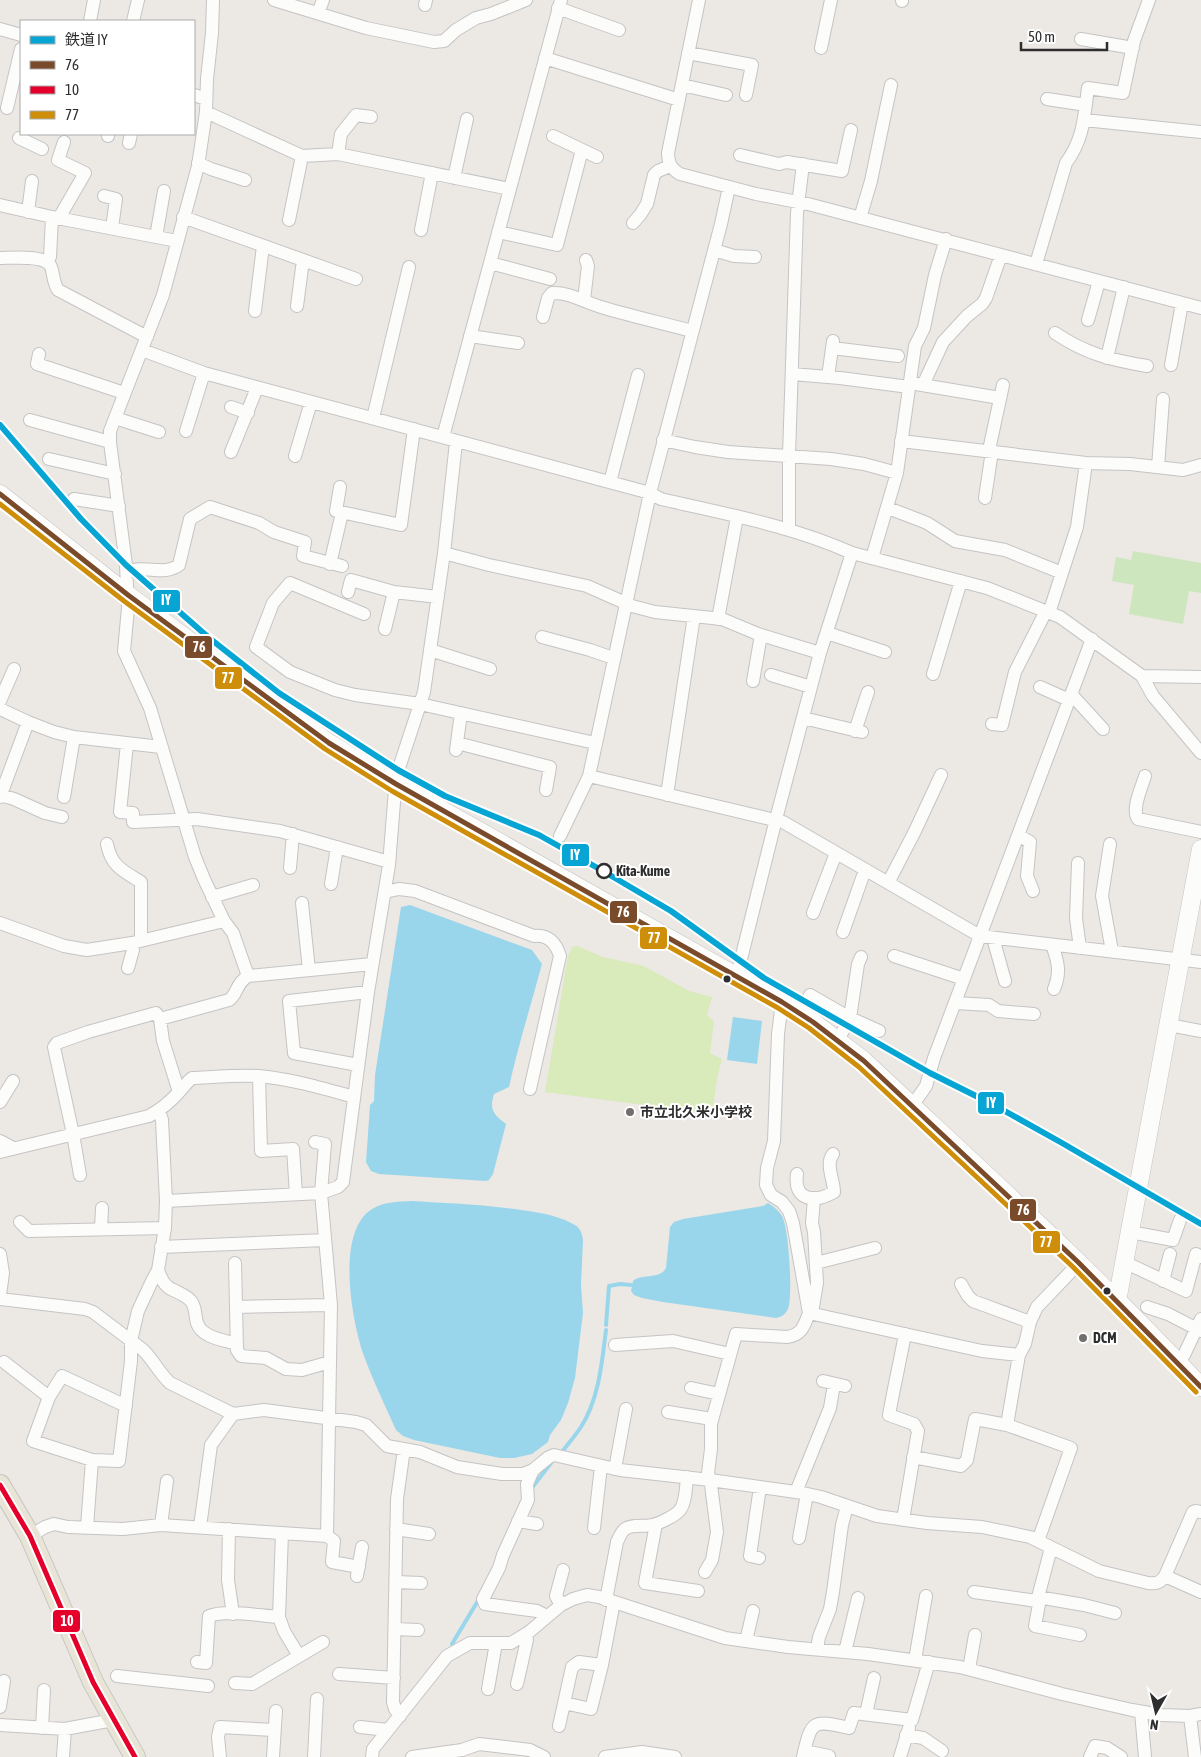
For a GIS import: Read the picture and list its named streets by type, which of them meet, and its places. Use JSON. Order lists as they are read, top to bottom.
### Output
{
  "places": ["Kita-Kume", "市立北久米小学校", "DCM"],
  "lines": [
    "rail line IY",
    "transit line 76",
    "transit line 77",
    "transit line 10"
  ],
  "legend": [
    "鉄道 IY",
    "76",
    "10",
    "77"
  ],
  "scale_bar": "50 m",
  "north": "bottom"
}
